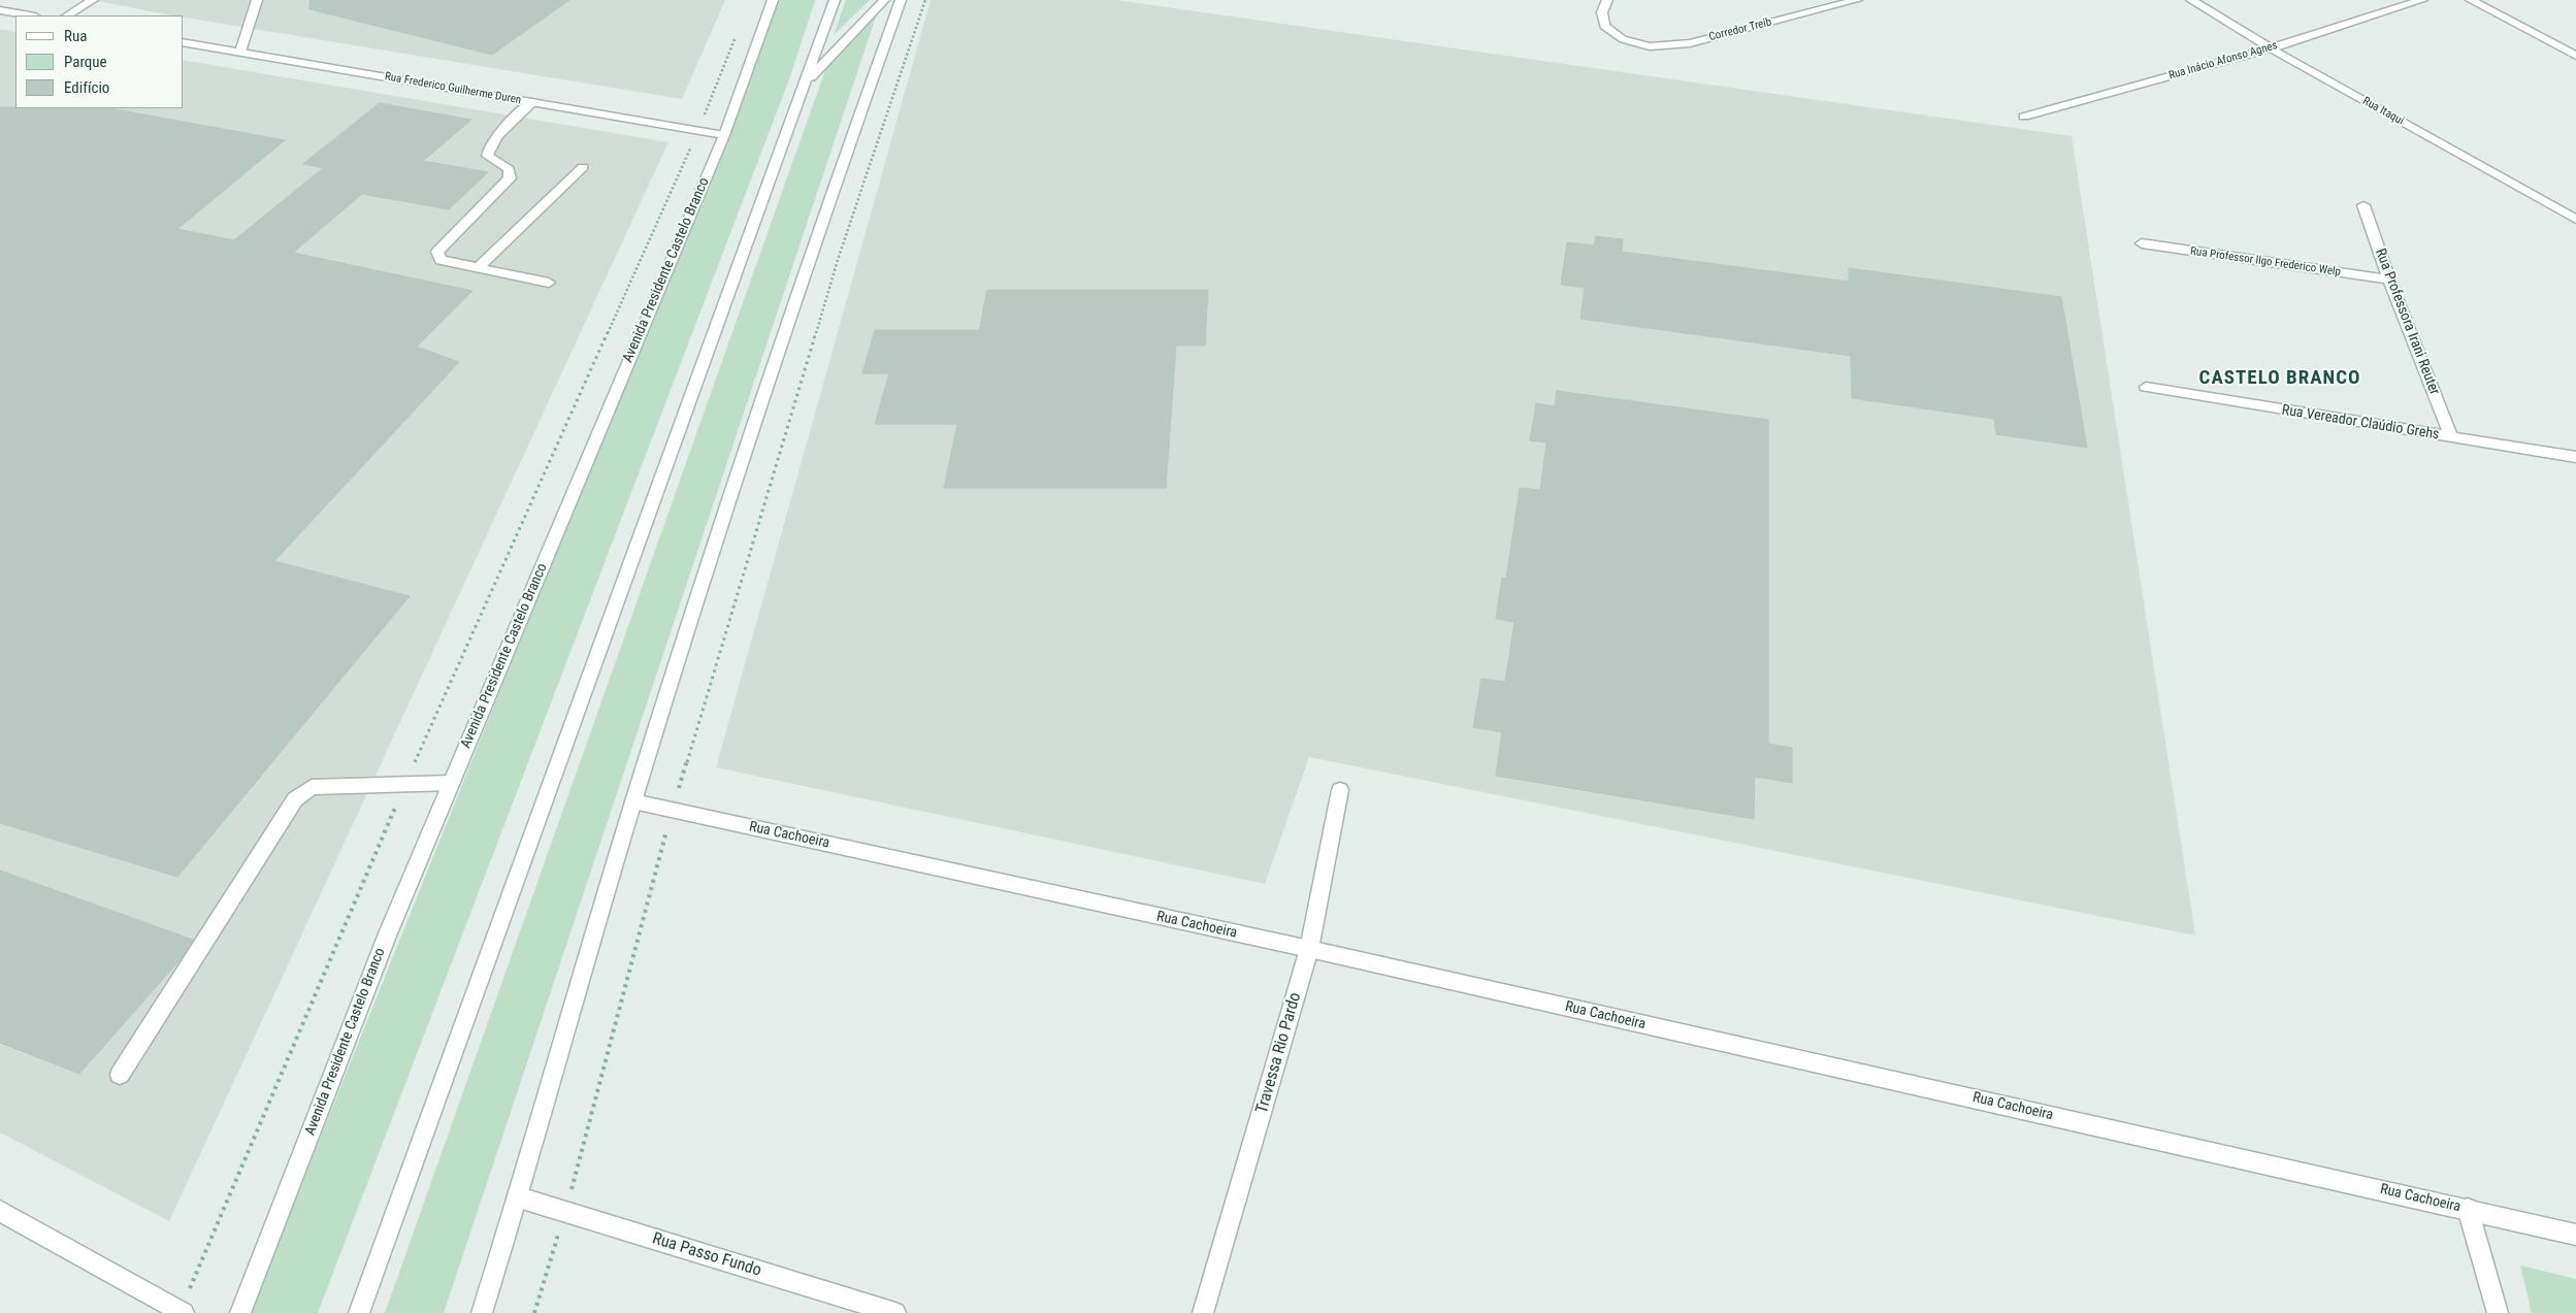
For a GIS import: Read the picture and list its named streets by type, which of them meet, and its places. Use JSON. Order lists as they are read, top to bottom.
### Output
{
  "streets": {
    "street": [
      "Corredor Treib",
      "Rua Inácio Afonso Agnes",
      "Rua Frederico Guilherme Duren",
      "Rua Itaqui",
      "Rua Professor Ilgo Frederico Welp",
      "Avenida Presidente Castelo Branco",
      "Rua Professora Irani Reuter",
      "Rua Vereador Claúdio Grehs",
      "Rua Cachoeira",
      "Travessa Rio Pardo",
      "Rua Passo Fundo"
    ]
  },
  "crossings": [
    ["Rua Inácio Afonso Agnes", "Rua Itaqui"],
    ["Rua Frederico Guilherme Duren", "Avenida Presidente Castelo Branco"],
    ["Rua Professor Ilgo Frederico Welp", "Rua Professora Irani Reuter"],
    ["Rua Professora Irani Reuter", "Rua Vereador Claúdio Grehs"],
    ["Rua Cachoeira", "Travessa Rio Pardo"]
  ],
  "districts": ["CASTELO BRANCO"],
  "legend": ["Rua", "Parque", "Edifício"]
}
